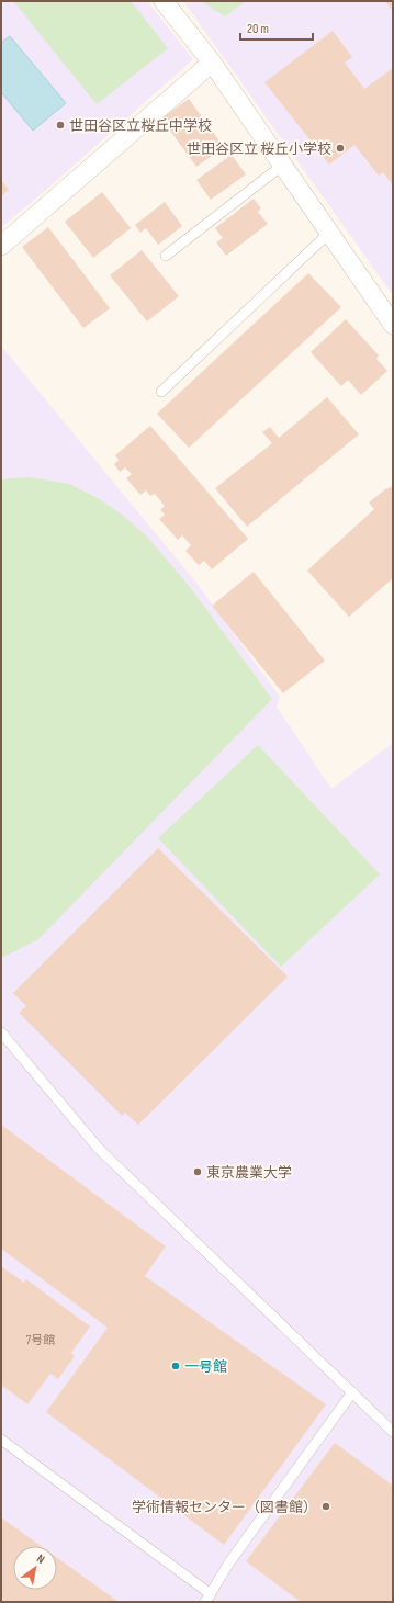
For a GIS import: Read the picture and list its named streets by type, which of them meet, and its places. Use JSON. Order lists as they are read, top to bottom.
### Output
{
  "places": [
    "世田谷区立桜丘中学校",
    "世田谷区立 桜丘小学校",
    "東京農業大学",
    "一号館",
    "学術情報センター（図書館）"
  ],
  "house_numbers": ["7号館"],
  "scale_bar": "20 m",
  "north": "top right"
}
